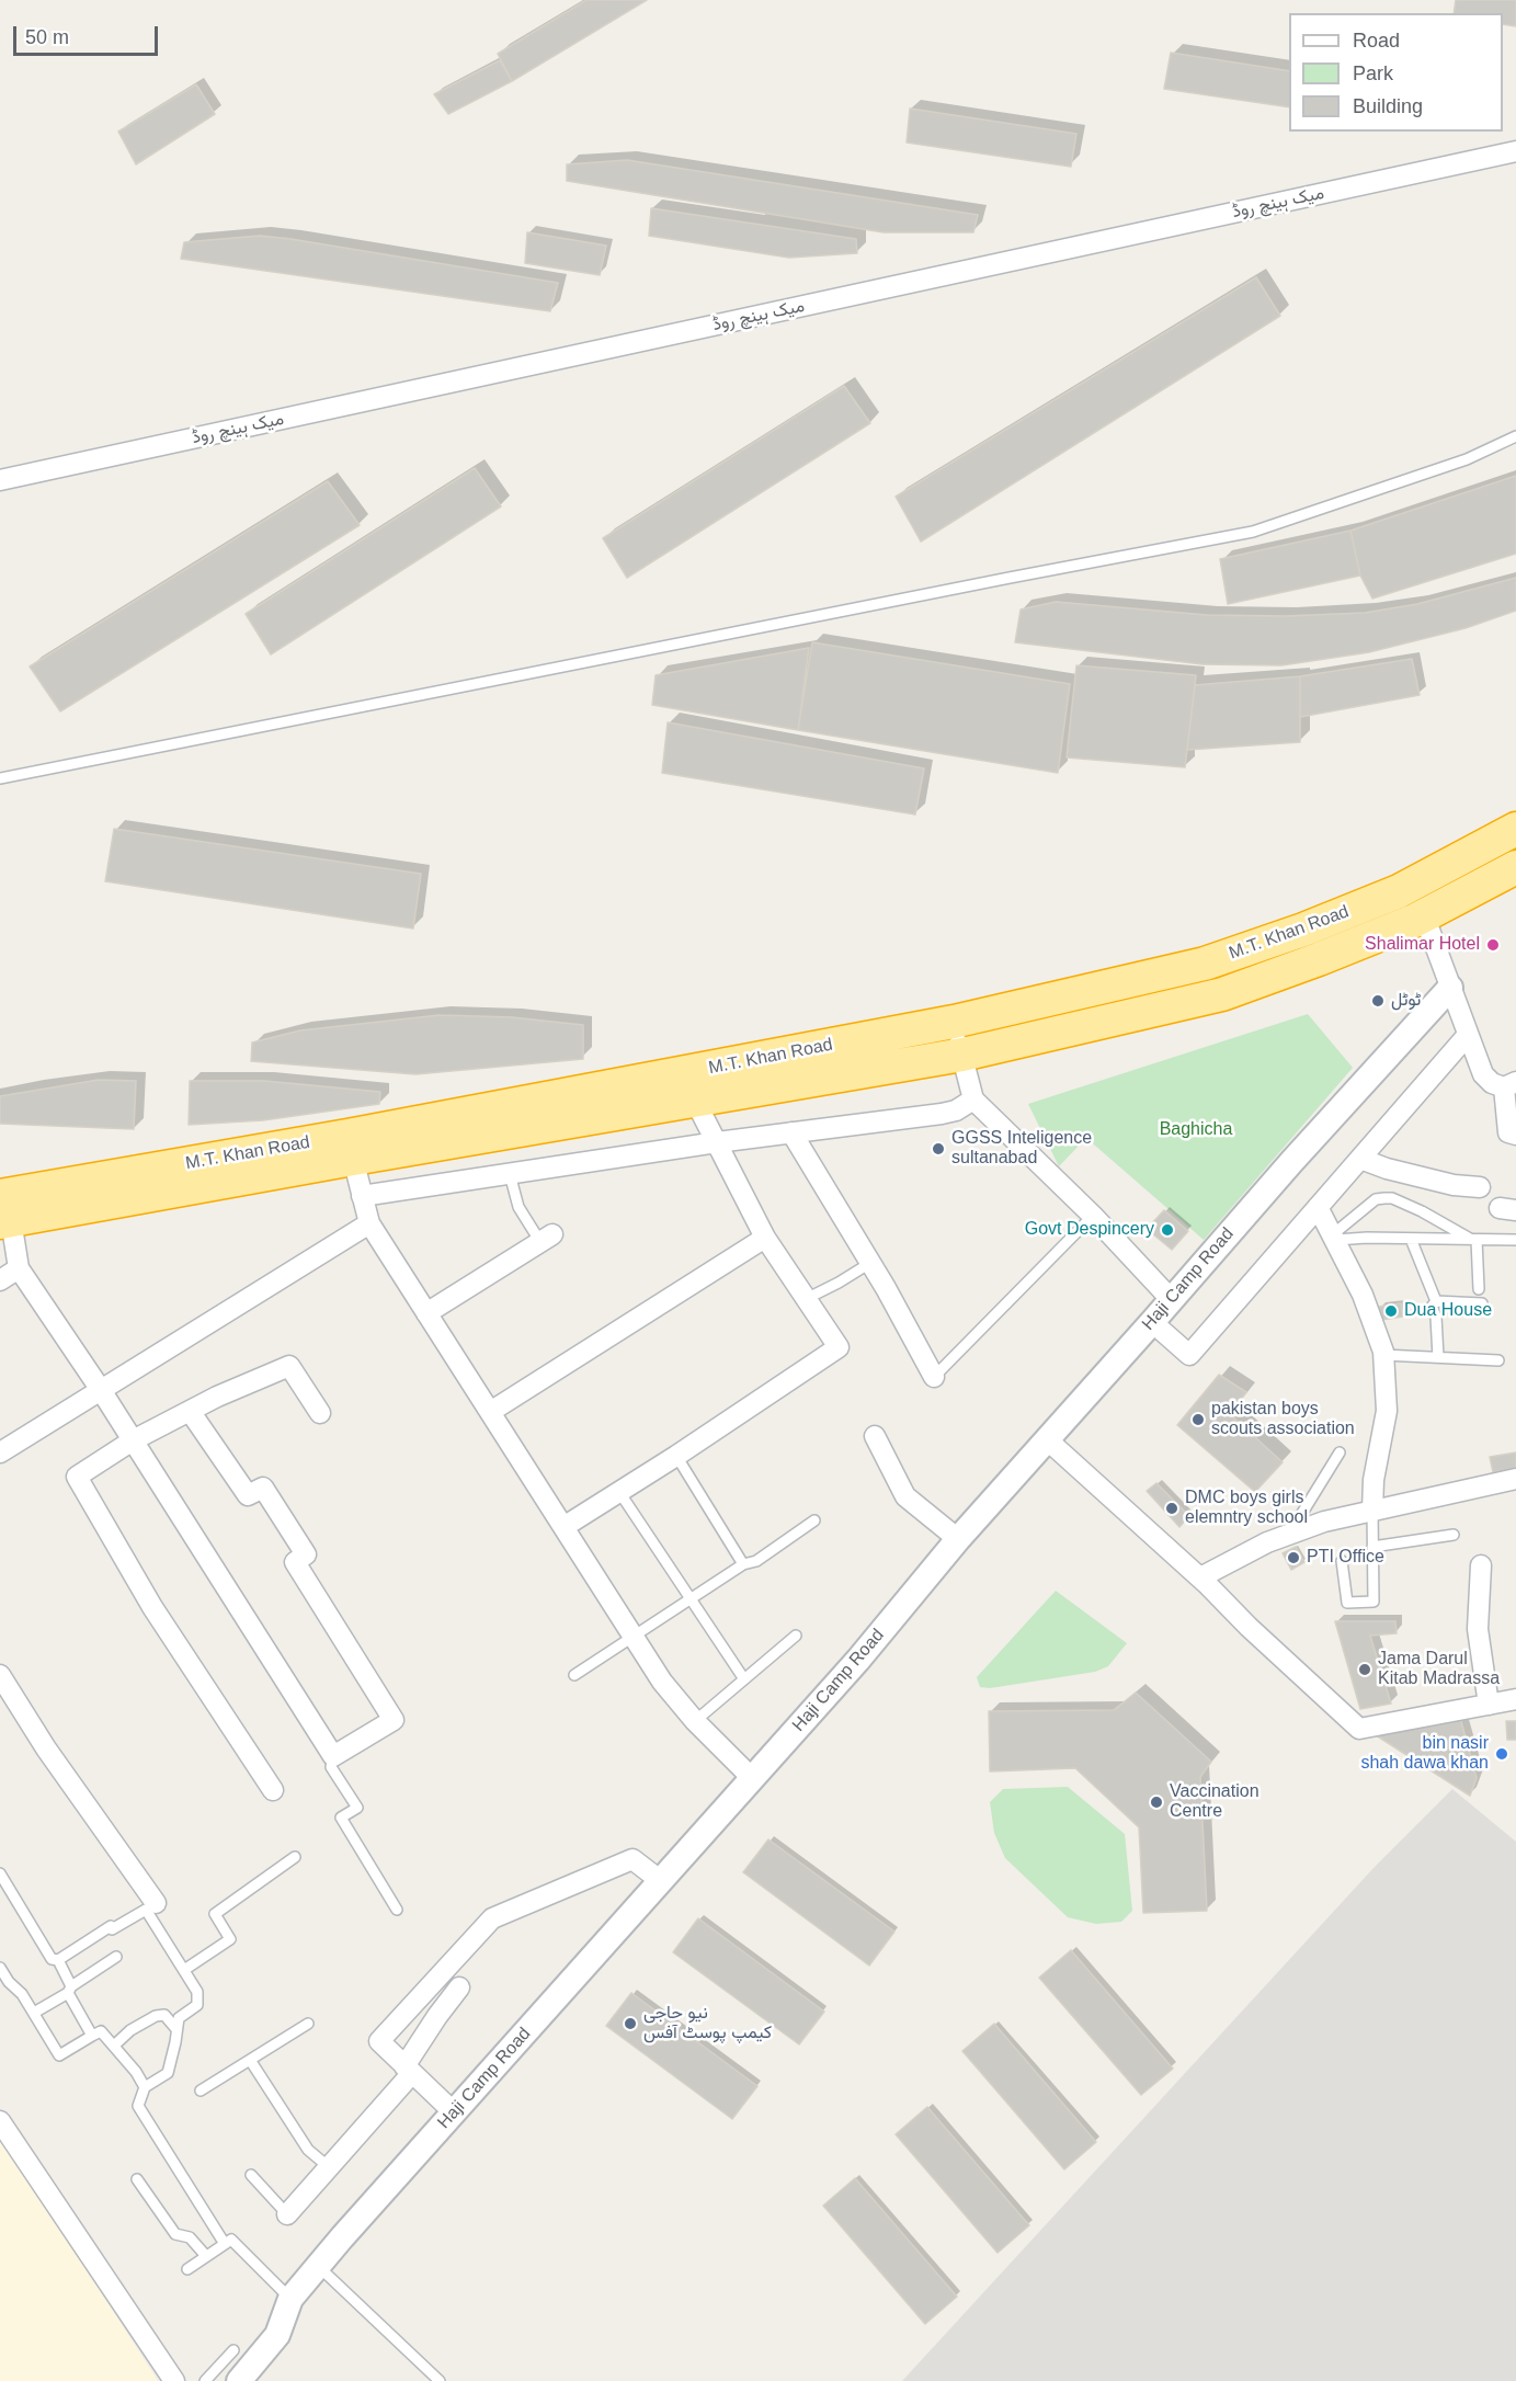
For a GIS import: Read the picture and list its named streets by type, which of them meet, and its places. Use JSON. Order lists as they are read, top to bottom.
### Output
{
  "streets": {
    "highway": ["M.T. Khan Road"],
    "street": ["میک ہینچ روڈ", "Haji Camp Road"]
  },
  "parks": ["Baghicha"],
  "places": [
    "Shalimar Hotel",
    "ٹوٹل",
    "GGSS Inteligence sultanabad",
    "Govt Despincery",
    "Dua House",
    "pakistan boys scouts association",
    "DMC boys girls elemntry school",
    "PTI Office",
    "Jama Darul Kitab Madrassa",
    "bin nasir shah dawa khan",
    "Vaccination Centre",
    "نیو حاجی کیمپ پوسٹ آفس"
  ],
  "legend": ["Road", "Park", "Building"],
  "scale_bar": "50 m"
}
